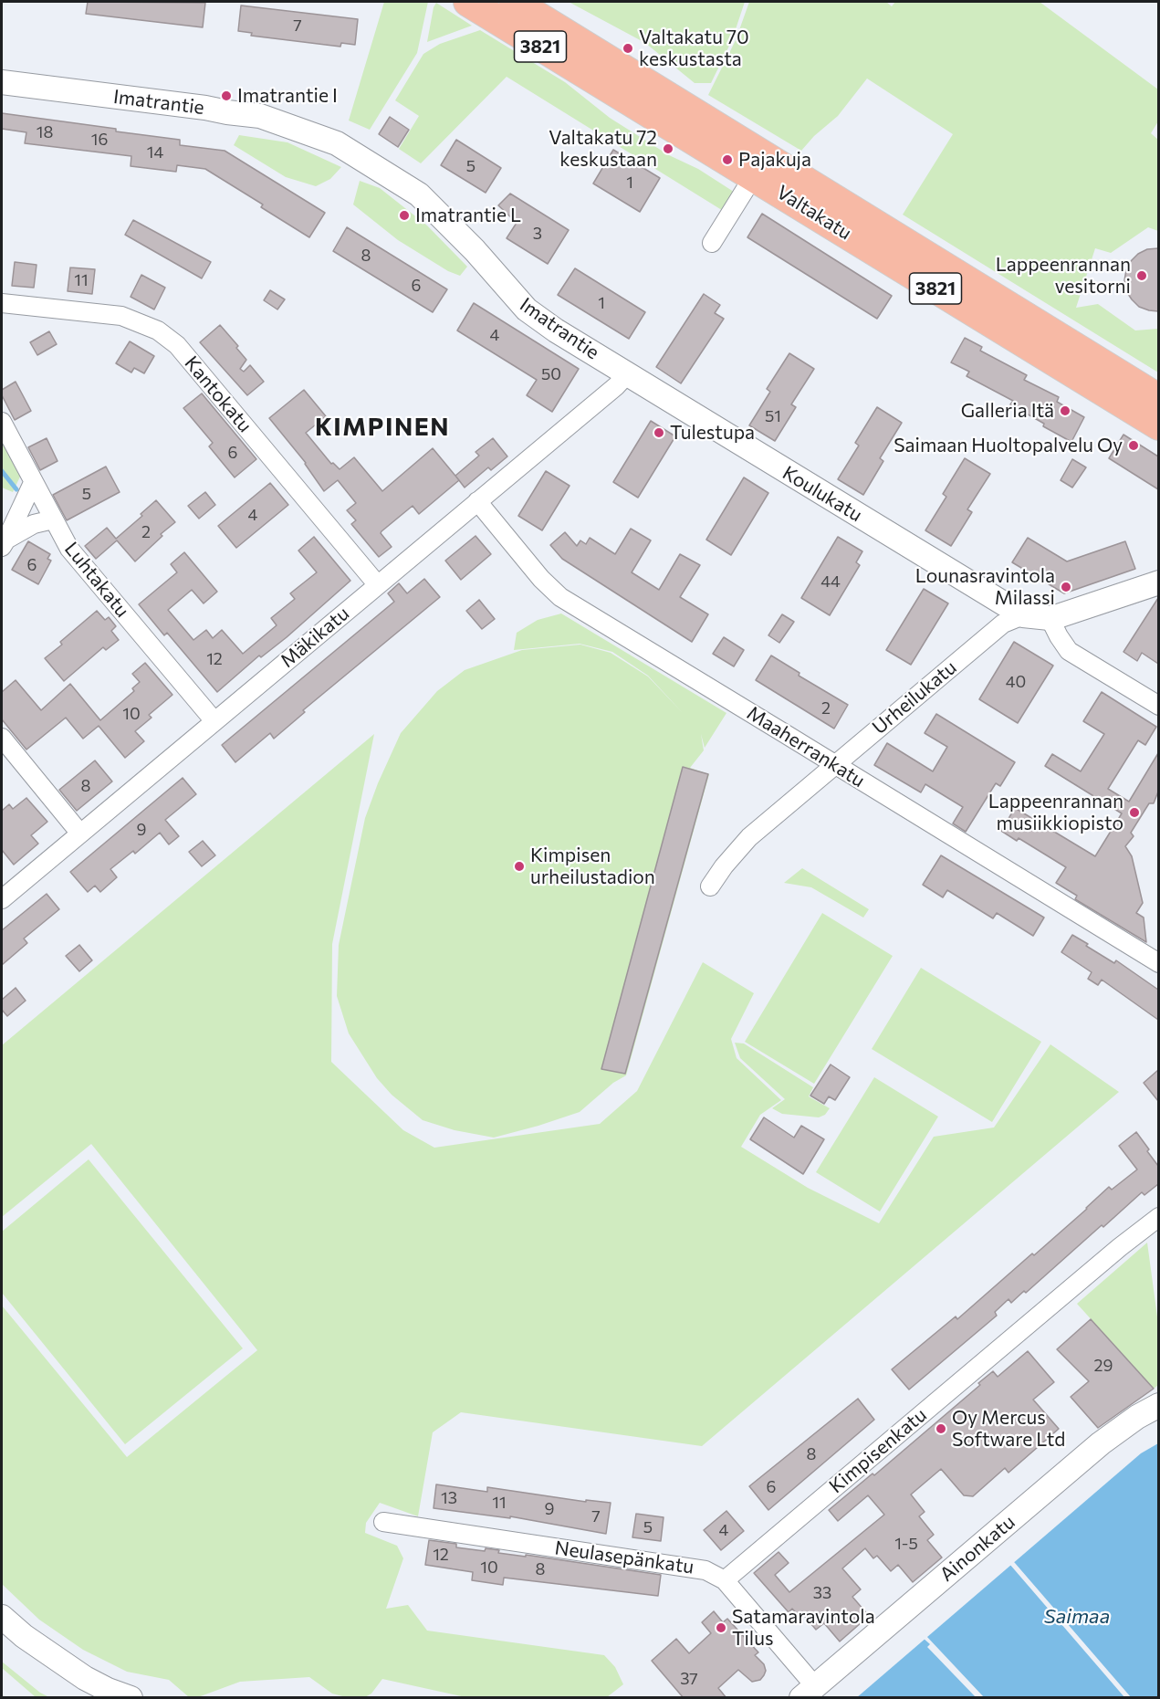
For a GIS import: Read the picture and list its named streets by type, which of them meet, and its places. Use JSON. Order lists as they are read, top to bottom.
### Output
{
  "streets": {
    "main road": ["3821", "Valtakatu"],
    "street": [
      "Imatrantie",
      "Kantokatu",
      "Koulukatu",
      "Luhtakatu",
      "Mäkikatu",
      "Urheilukatu",
      "Maaherrankatu",
      "Kimpisenkatu",
      "Ainonkatu",
      "Neulasepänkatu"
    ]
  },
  "crossings": [
    ["Imatrantie", "Koulukatu"],
    ["Imatrantie", "Mäkikatu"],
    ["Kantokatu", "Mäkikatu"],
    ["Koulukatu", "Mäkikatu"],
    ["Koulukatu", "Urheilukatu"],
    ["Luhtakatu", "Mäkikatu"],
    ["Mäkikatu", "Maaherrankatu"],
    ["Urheilukatu", "Maaherrankatu"],
    ["Kimpisenkatu", "Neulasepänkatu"],
    ["Ainonkatu", "Neulasepänkatu"]
  ],
  "districts": ["KIMPINEN"],
  "water": ["Saimaa"],
  "places": [
    "Valtakatu 70 keskustasta",
    "Imatrantie I",
    "Valtakatu 72 keskustaan",
    "Pajakuja",
    "Imatrantie L",
    "Lappeenrannan vesitorni",
    "Galleria Itä",
    "Tulestupa",
    "Saimaan Huoltopalvelu Oy",
    "Lounasravintola Milassi",
    "Lappeenrannan musiikkiopisto",
    "Kimpisen urheilustadion",
    "Oy Mercus Software Ltd",
    "Satamaravintola Tilus"
  ],
  "house_numbers": [
    "7",
    "18",
    "16",
    "14",
    "5",
    "1",
    "3",
    "8",
    "11",
    "6",
    "1",
    "4",
    "50",
    "51",
    "6",
    "5",
    "4",
    "2",
    "6",
    "44",
    "12",
    "40",
    "2",
    "10",
    "8",
    "9",
    "29",
    "8",
    "6",
    "13",
    "11",
    "9",
    "7",
    "5",
    "4",
    "1-5",
    "12",
    "10",
    "8",
    "33",
    "37"
  ]
}
